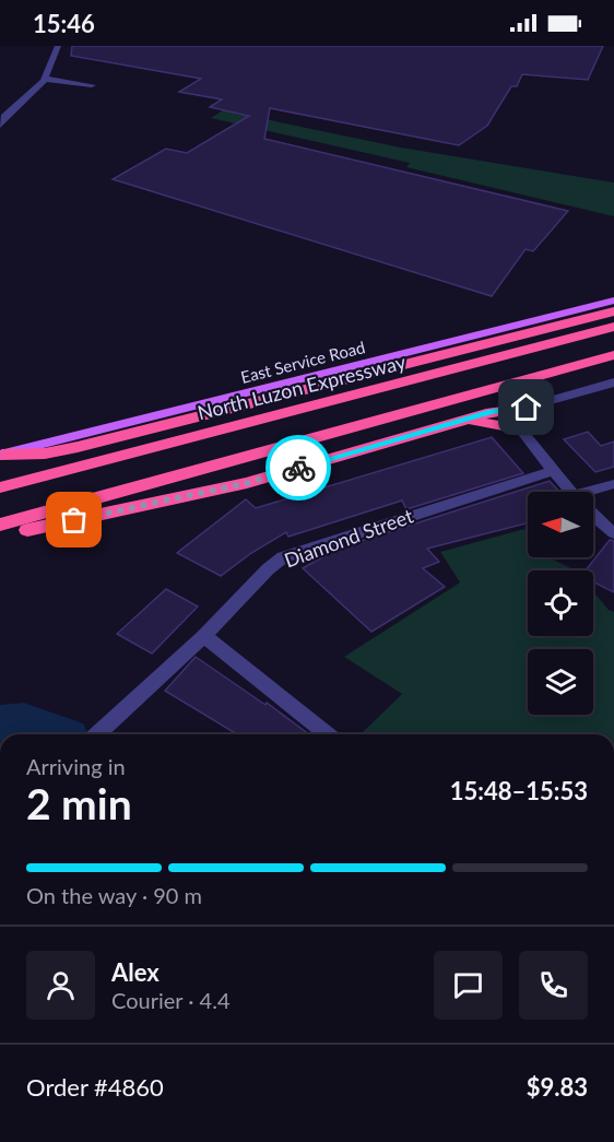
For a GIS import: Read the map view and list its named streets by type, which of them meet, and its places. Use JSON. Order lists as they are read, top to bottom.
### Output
{
  "streets": {
    "highway": ["North Luzon Expressway"],
    "main road": ["East Service Road"],
    "street": ["Diamond Street"]
  },
  "north": "left",
  "page": {
    "status": "15:46",
    "heading": ["2 min", "Arriving in", "15:48–15:53"],
    "panel": [
      "Alex",
      "Courier · 4.4",
      "Order #4860",
      "$9.83"
    ],
    "bar": "On the way · 90 m"
  }
}
